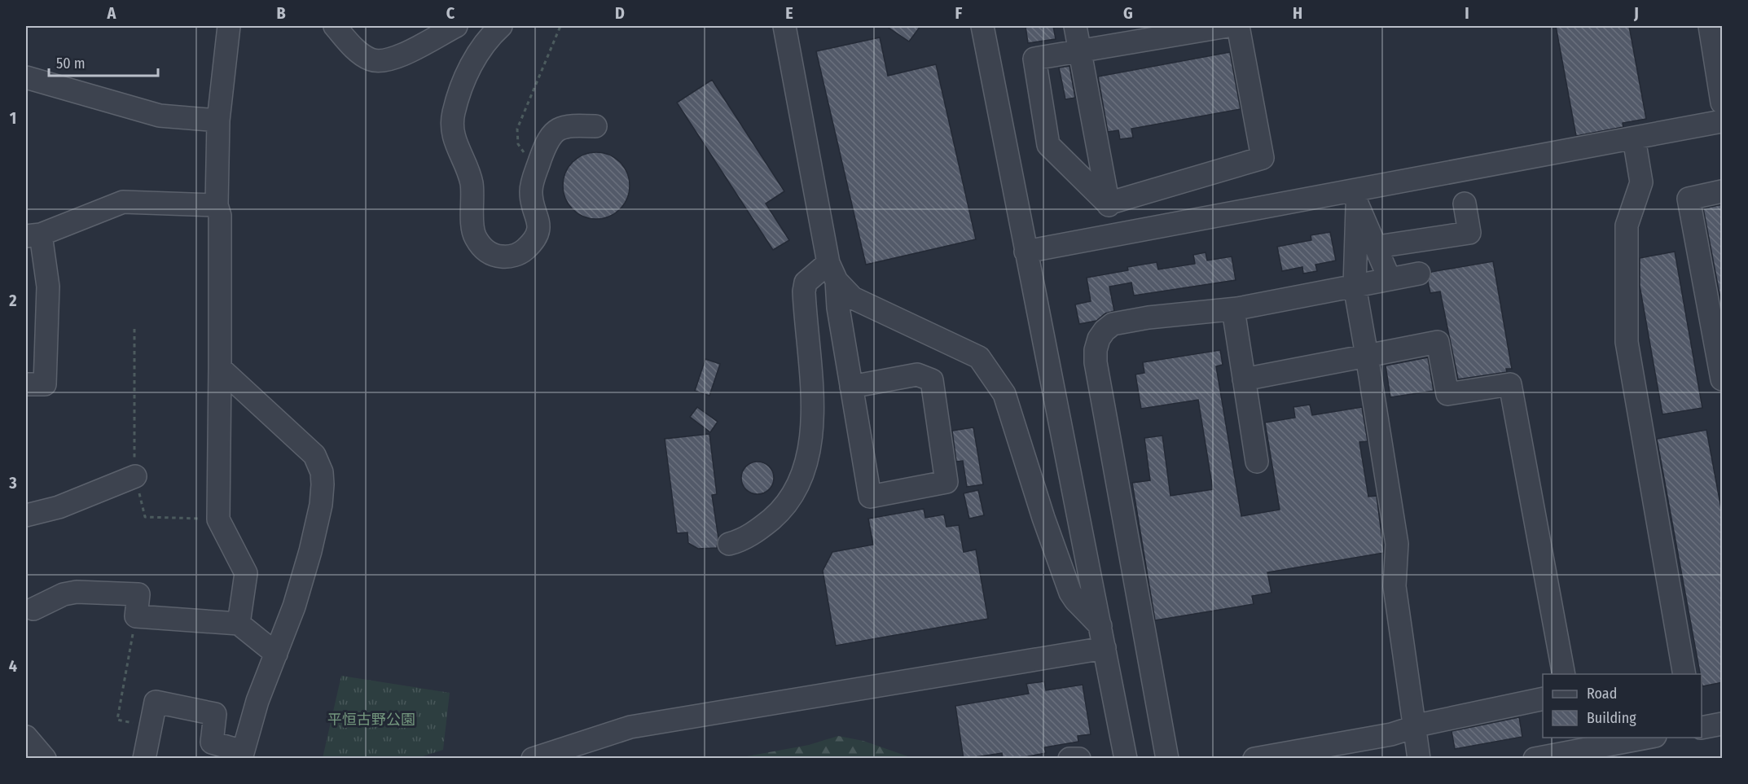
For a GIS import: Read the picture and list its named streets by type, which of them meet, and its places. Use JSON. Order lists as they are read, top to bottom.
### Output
{
  "parks": ["平恒古野公園"],
  "legend": ["Road", "Building"],
  "scale_bar": "50 m",
  "grid": {
    "columns": [
      "A",
      "B",
      "C",
      "D",
      "E",
      "F",
      "G",
      "H",
      "I",
      "J"
    ],
    "rows": [
      "1",
      "2",
      "3",
      "4"
    ]
  }
}
